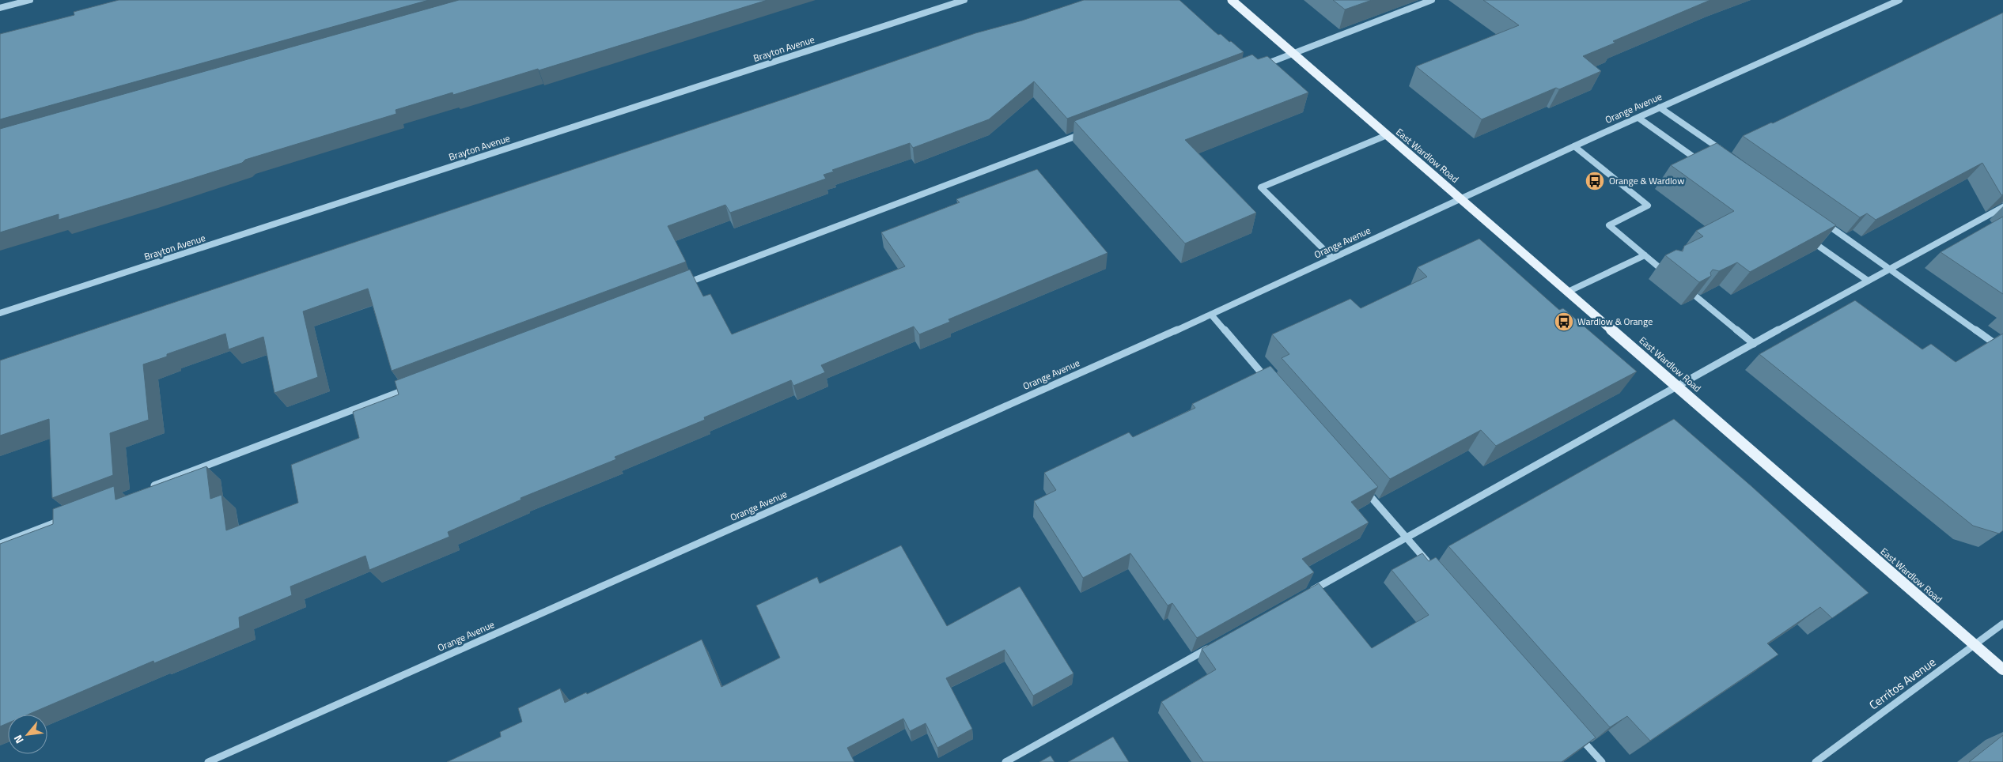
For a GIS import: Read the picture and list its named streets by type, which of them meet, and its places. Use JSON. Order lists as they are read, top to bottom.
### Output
{
  "streets": {
    "main road": ["East Wardlow Road"],
    "street": ["Brayton Avenue", "Orange Avenue", "Cerritos Avenue"]
  },
  "crossings": [
    ["Orange Avenue", "East Wardlow Road"],
    ["East Wardlow Road", "Cerritos Avenue"]
  ],
  "places": {
    "bus stop": ["Orange & Wardlow", "Wardlow & Orange"]
  },
  "north": "bottom left"
}
